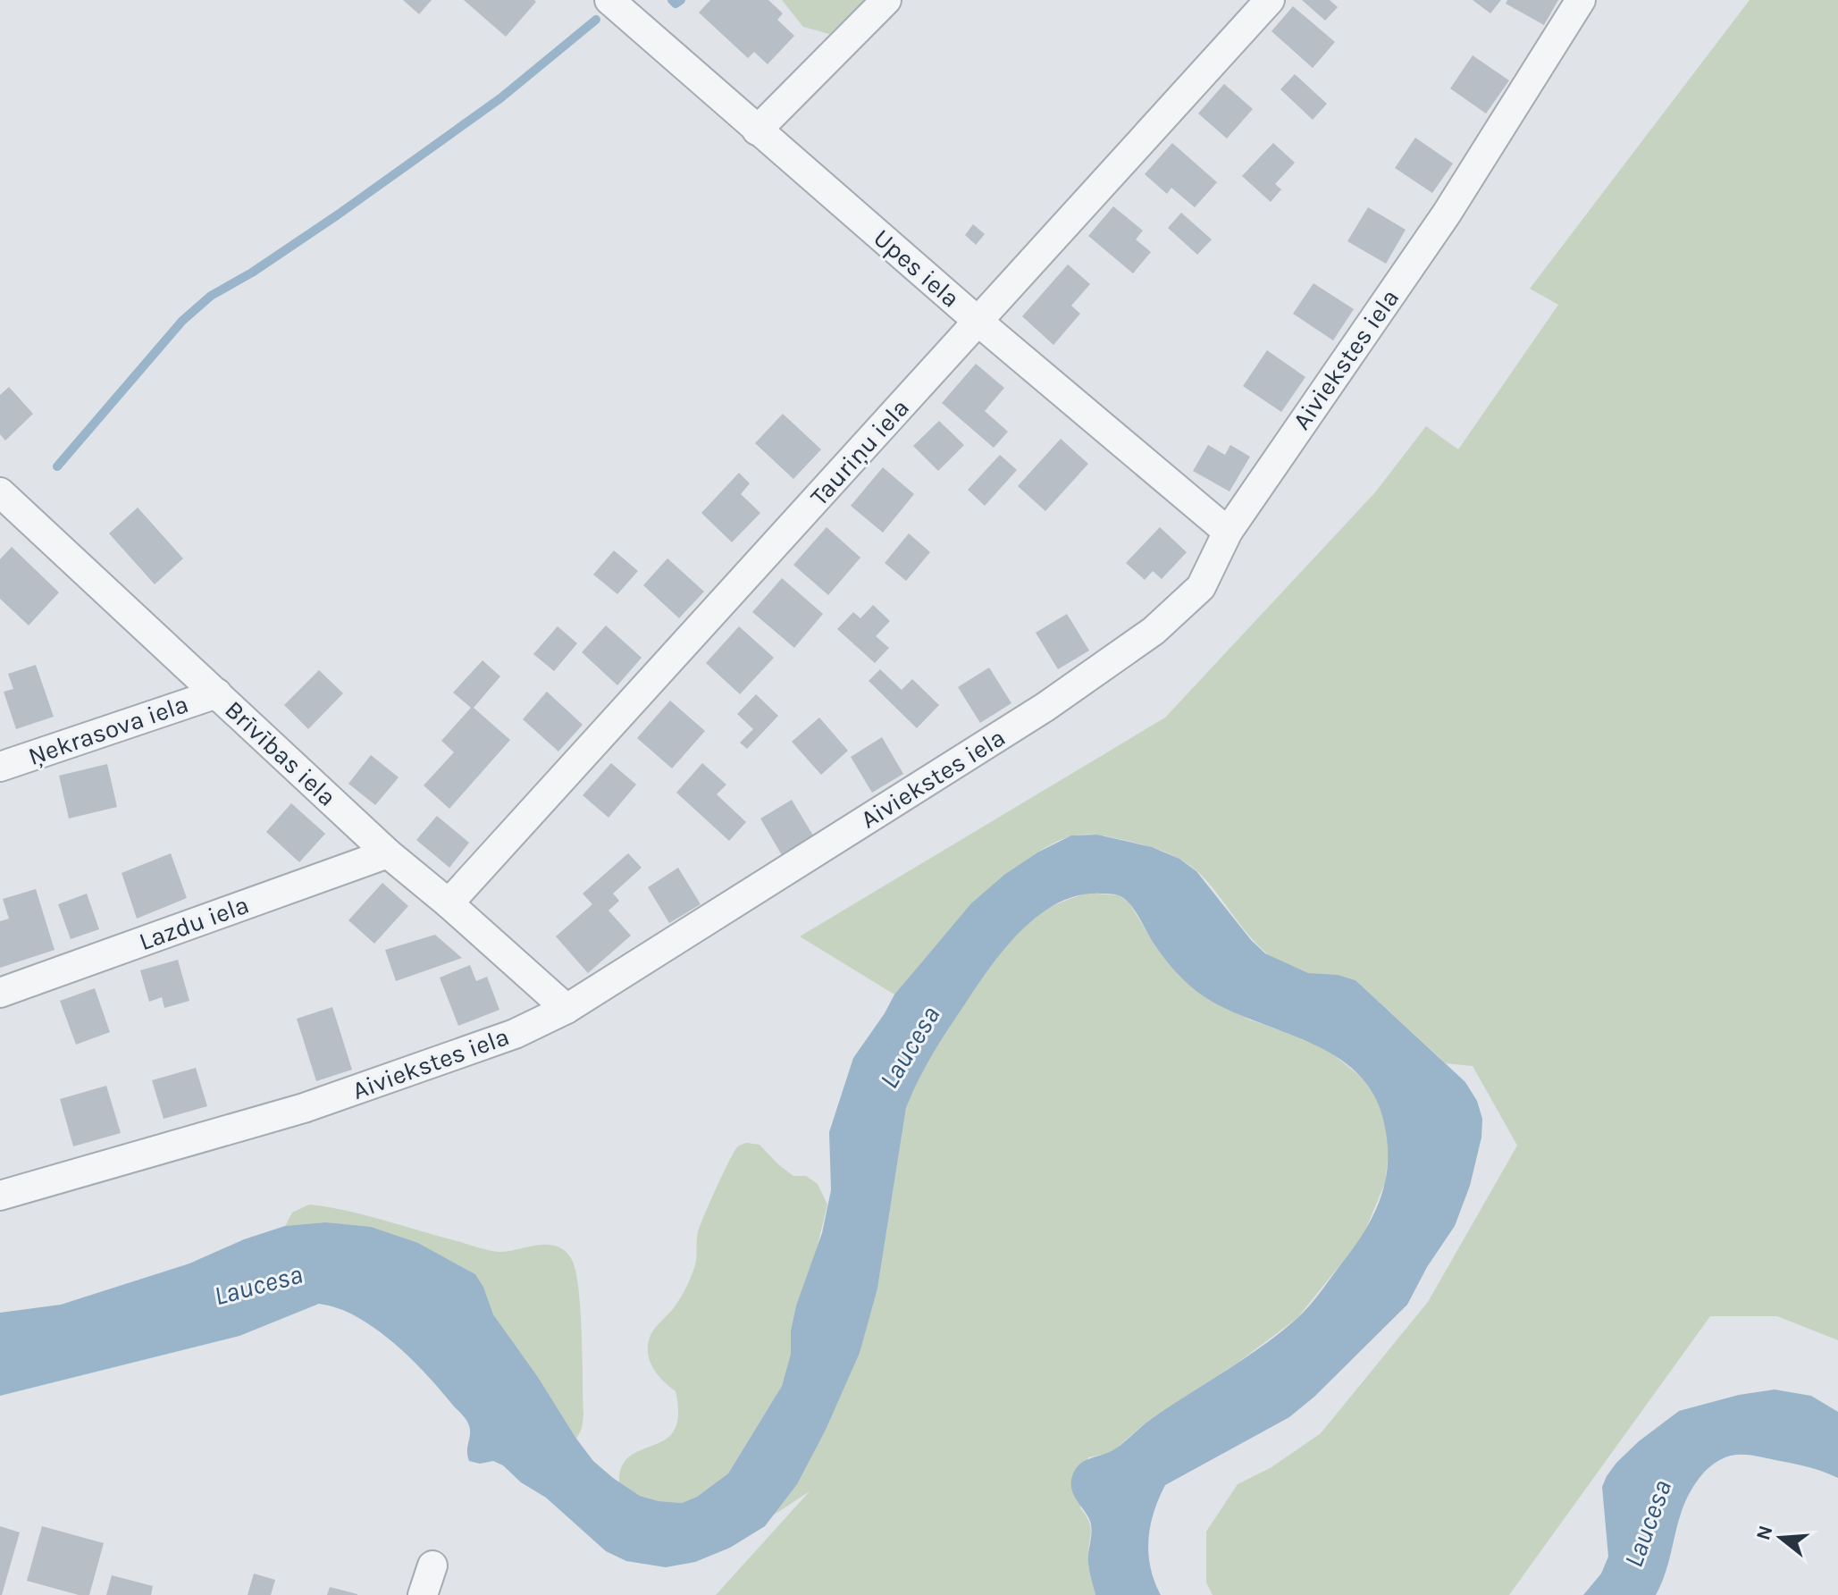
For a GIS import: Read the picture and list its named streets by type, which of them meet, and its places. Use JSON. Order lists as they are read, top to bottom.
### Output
{
  "streets": {
    "street": [
      "Upes iela",
      "Aiviekstes iela",
      "Tauriņu iela",
      "Ņekrasova iela",
      "Brīvības iela",
      "Lazdu iela"
    ]
  },
  "crossings": [
    ["Upes iela", "Aiviekstes iela"],
    ["Upes iela", "Tauriņu iela"],
    ["Aiviekstes iela", "Brīvības iela"],
    ["Tauriņu iela", "Brīvības iela"],
    ["Ņekrasova iela", "Brīvības iela"],
    ["Brīvības iela", "Lazdu iela"]
  ],
  "water": ["Laucesa"],
  "north": "left"
}
